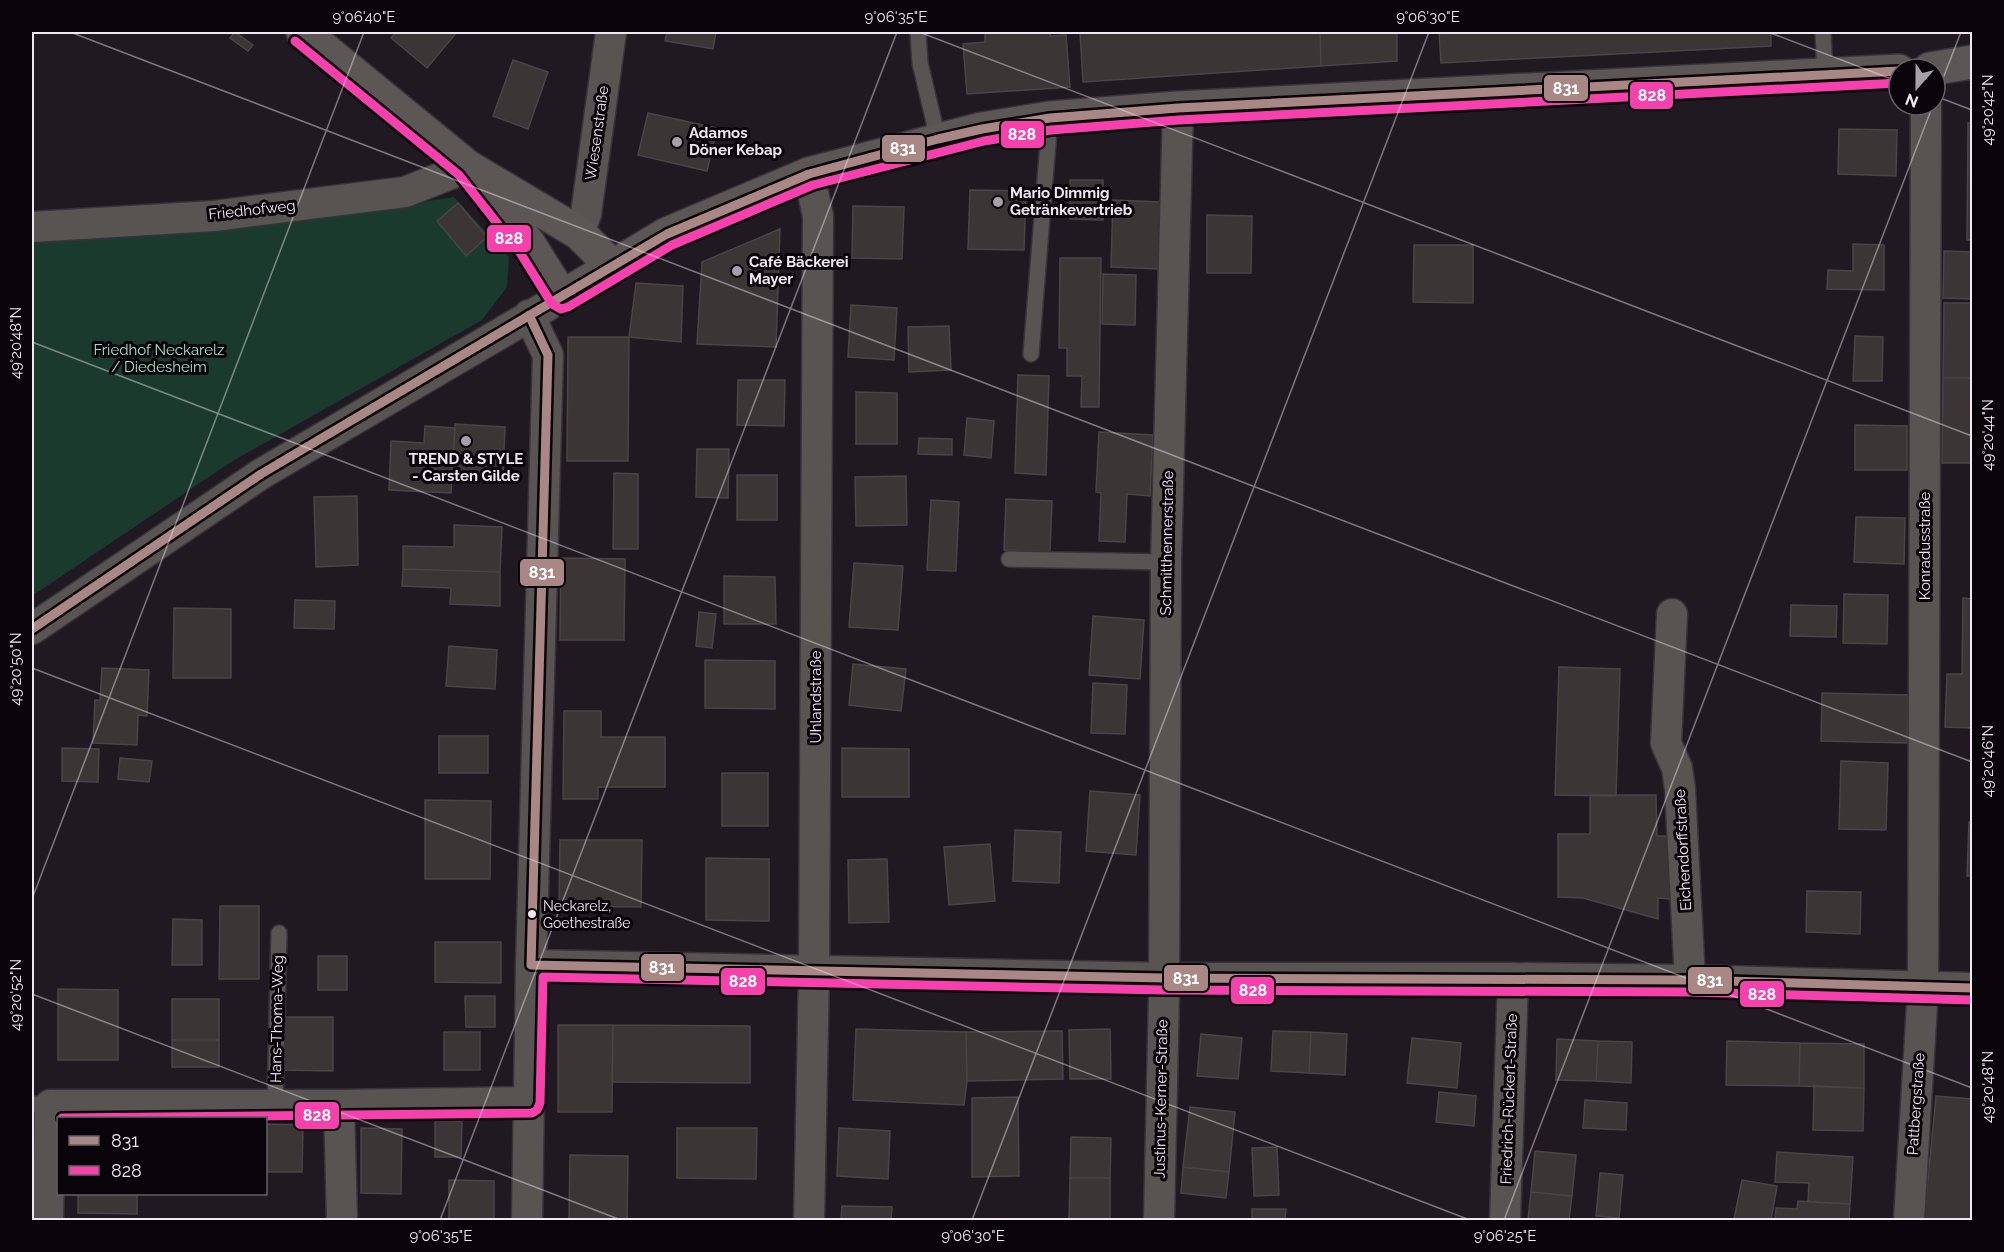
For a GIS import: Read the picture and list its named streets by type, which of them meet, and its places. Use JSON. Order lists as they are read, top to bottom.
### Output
{
  "streets": {
    "street": [
      "Wiesenstraße",
      "Friedhofweg",
      "Schmitthennerstraße",
      "Konradusstraße",
      "Uhlandstraße",
      "Eichendorffstraße",
      "Justinus-Kerner-Straße",
      "Friedrich-Rückert-Straße",
      "Pattbergstraße"
    ],
    "lane": ["Hans-Thoma-Weg"]
  },
  "crossings": [
    ["Schmitthennerstraße", "Justinus-Kerner-Straße"],
    ["Konradusstraße", "Pattbergstraße"]
  ],
  "parks": ["Friedhof Neckarelz / Diedesheim"],
  "places": [
    "Adamos Döner Kebap",
    "Mario Dimmig Getränkevertrieb",
    "Café Bäckerei Mayer",
    "TREND & STYLE - Carsten Gilde",
    "Neckarelz, Goethestraße"
  ],
  "lines": ["transit line 828", "transit line 831"],
  "legend": ["831", "828"],
  "north": "bottom",
  "coordinates": [
    "9°06'40\"E",
    "9°06'35\"E",
    "9°06'30\"E",
    "49°20'42\"N",
    "49°20'48\"N",
    "49°20'44\"N",
    "49°20'50\"N",
    "49°20'46\"N",
    "49°20'52\"N",
    "9°06'25\"E"
  ]
}
